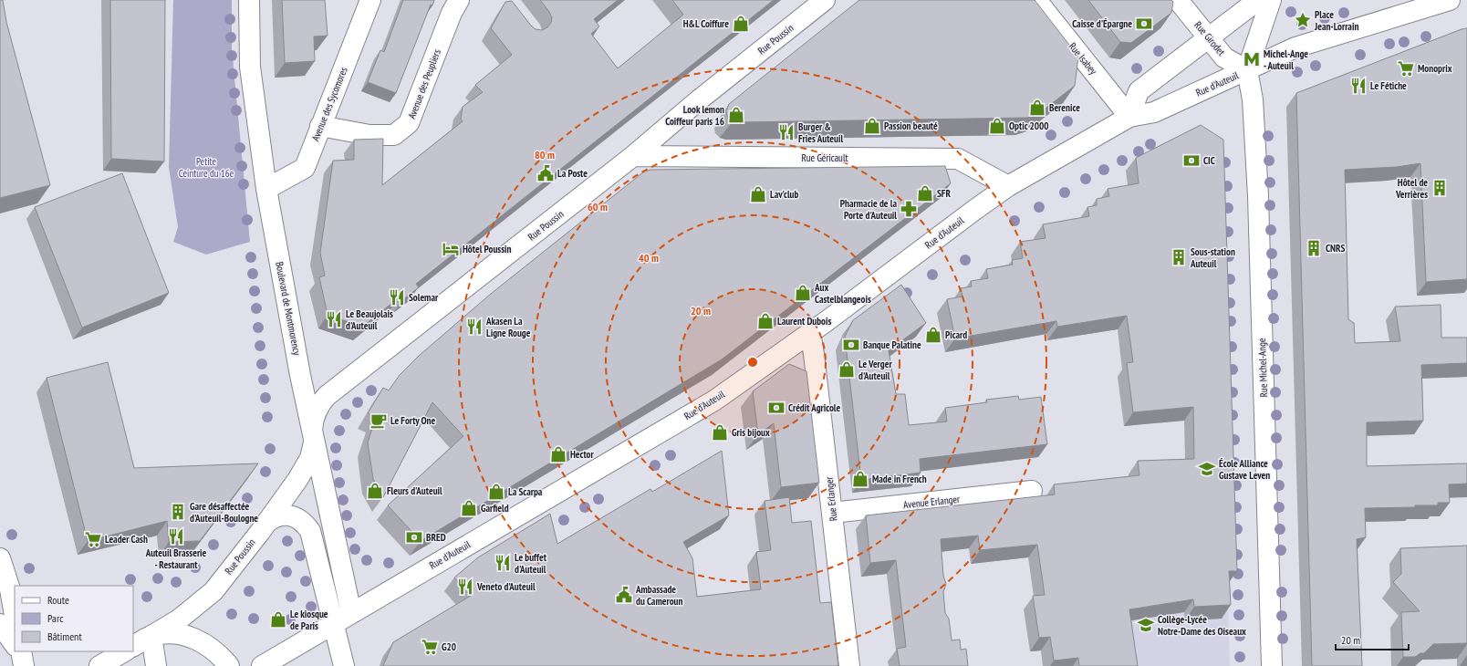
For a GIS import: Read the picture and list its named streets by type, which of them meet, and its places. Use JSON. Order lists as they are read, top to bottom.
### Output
{
  "streets": {
    "street": [
      "Rue Girodet",
      "Rue Poussin",
      "Rue Isabey",
      "Avenue des Peupliers",
      "Rue d'Auteuil",
      "Avenue des Sycomores",
      "Rue Géricault",
      "Boulevard de Montmorency",
      "Rue Michel-Ange",
      "Rue Erlanger",
      "Avenue Erlanger"
    ]
  },
  "crossings": [
    ["Rue Girodet", "Rue d'Auteuil"],
    ["Rue Girodet", "Rue Michel-Ange"],
    ["Rue Poussin", "Rue Géricault"],
    ["Rue Poussin", "Boulevard de Montmorency"],
    ["Rue Isabey", "Rue d'Auteuil"],
    ["Avenue des Peupliers", "Avenue des Sycomores"],
    ["Rue d'Auteuil", "Rue Géricault"],
    ["Rue d'Auteuil", "Boulevard de Montmorency"],
    ["Rue d'Auteuil", "Rue Michel-Ange"],
    ["Rue d'Auteuil", "Rue Erlanger"],
    ["Avenue des Sycomores", "Boulevard de Montmorency"],
    ["Rue Erlanger", "Avenue Erlanger"]
  ],
  "parks": ["Petite Ceinture du 16e"],
  "places": {
    "place": ["Place Jean-Lorrain"],
    "shop": [
      "H&L Coiffure",
      "Berenice",
      "Look lemon Coiffeur paris 16",
      "Passion beauté",
      "Optic 2000",
      "SFR",
      "Lav'club",
      "Aux Castelblangeois",
      "Laurent Dubois",
      "Picard",
      "Le Verger d'Auteuil",
      "Gris bijoux",
      "Hector",
      "Made in French",
      "Fleurs d'Auteuil",
      "La Scarpa",
      "Garfield",
      "Le kiosque de Paris"
    ],
    "bank": [
      "Caisse d'Épargne",
      "CIC",
      "Banque Palatine",
      "Crédit Agricole",
      "BRED"
    ],
    "metro station": ["Michel-Ange - Auteuil"],
    "supermarket": ["Monoprix", "Leader Cash", "G20"],
    "restaurant": [
      "Le Fétiche",
      "Burger & Fries Auteuil",
      "Solemar",
      "Le Beaujolais d'Auteuil",
      "Akasen La Ligne Rouge",
      "Auteuil Brasserie - Restaurant",
      "Le buffet d'Auteuil",
      "Veneto d’Auteuil"
    ],
    "public building": ["La Poste", "Ambassade du Cameroun"],
    "building": [
      "Hôtel de Verrières",
      "CNRS",
      "Sous-station Auteuil",
      "Gare désaffectée d'Auteuil-Boulogne"
    ],
    "pharmacy": ["Pharmacie de la Porte d'Auteuil"],
    "hotel": ["Hôtel Poussin"],
    "cafe": ["Le Forty One"],
    "school or university": ["École Alliance Gustave Leven", "Collège-Lycée Notre-Dame des Oiseaux"]
  },
  "legend": ["Route", "Parc", "Bâtiment"],
  "scale_bar": "20 m",
  "rings": [
    "80 m",
    "60 m",
    "40 m",
    "20 m"
  ]
}
